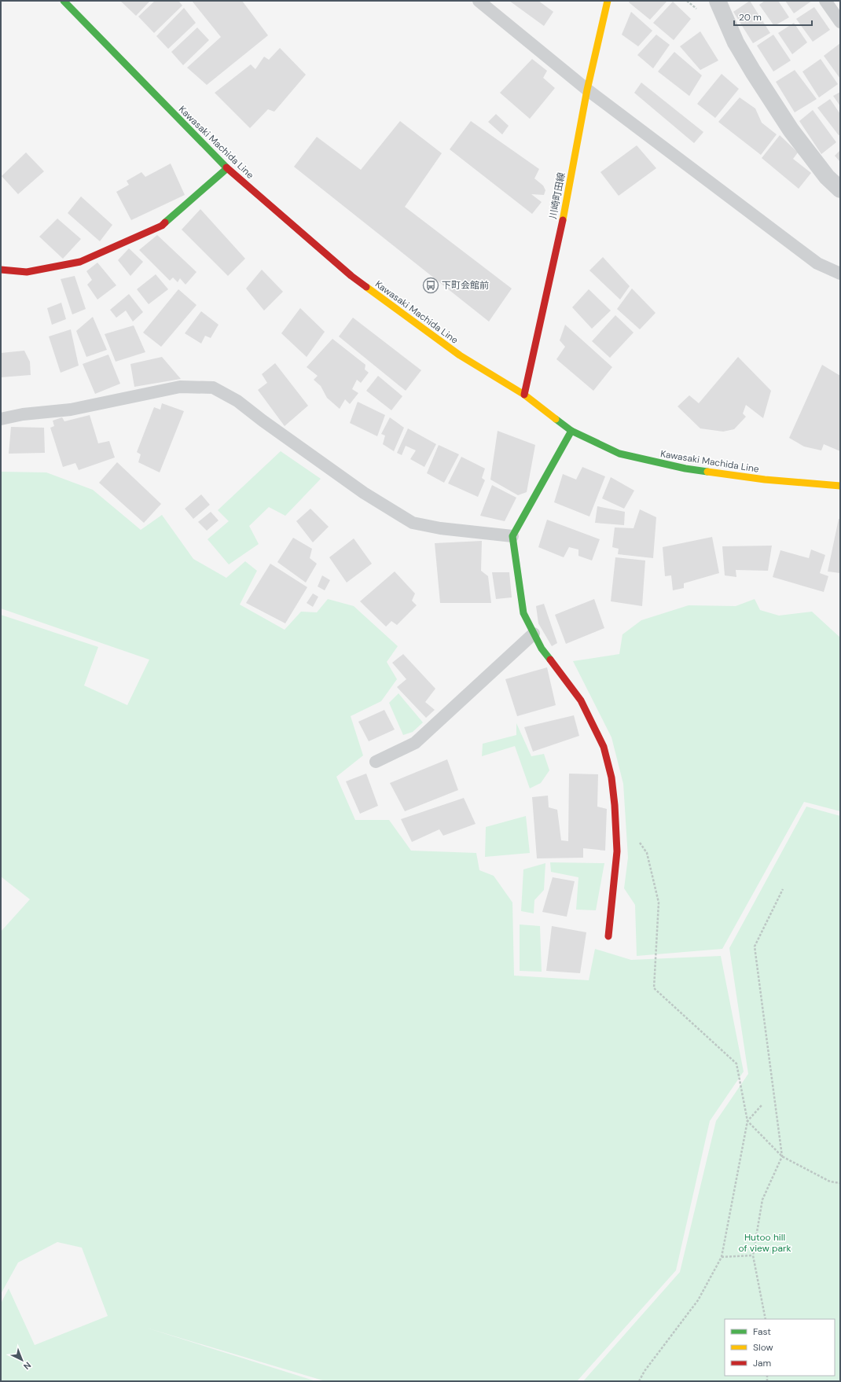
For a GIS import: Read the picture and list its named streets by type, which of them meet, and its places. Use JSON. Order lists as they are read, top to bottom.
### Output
{
  "streets": {
    "main road": ["Kawasaki Machida Line", "川崎町田線"]
  },
  "crossings": [
    ["Kawasaki Machida Line", "川崎町田線"]
  ],
  "parks": ["Hutoo hill of view park"],
  "places": {
    "bus stop": ["下町会館前"]
  },
  "legend": ["Fast", "Slow", "Jam"],
  "scale_bar": "20 m",
  "north": "bottom right"
}
